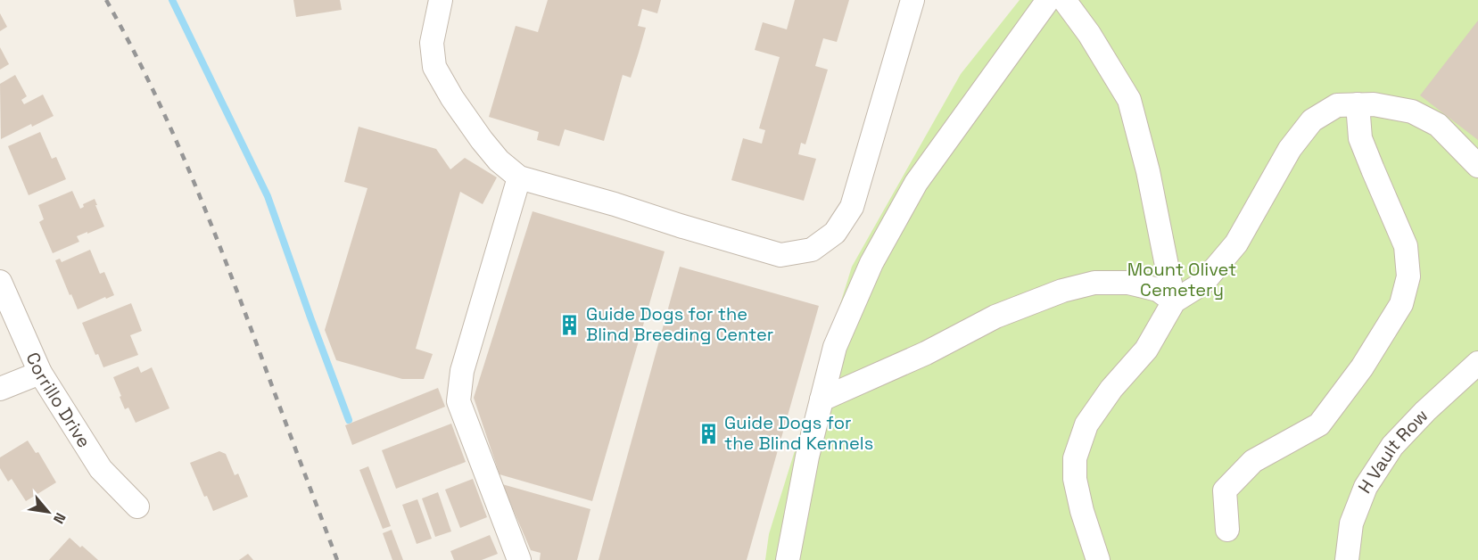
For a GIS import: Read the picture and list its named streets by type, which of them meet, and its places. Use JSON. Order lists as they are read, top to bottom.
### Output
{
  "streets": {
    "street": ["Corrillo Drive", "H Vault Row"]
  },
  "parks": ["Mount Olivet Cemetery"],
  "places": {
    "building": ["Guide Dogs for the Blind Breeding Center", "Guide Dogs for the Blind Kennels"]
  },
  "north": "bottom right"
}
